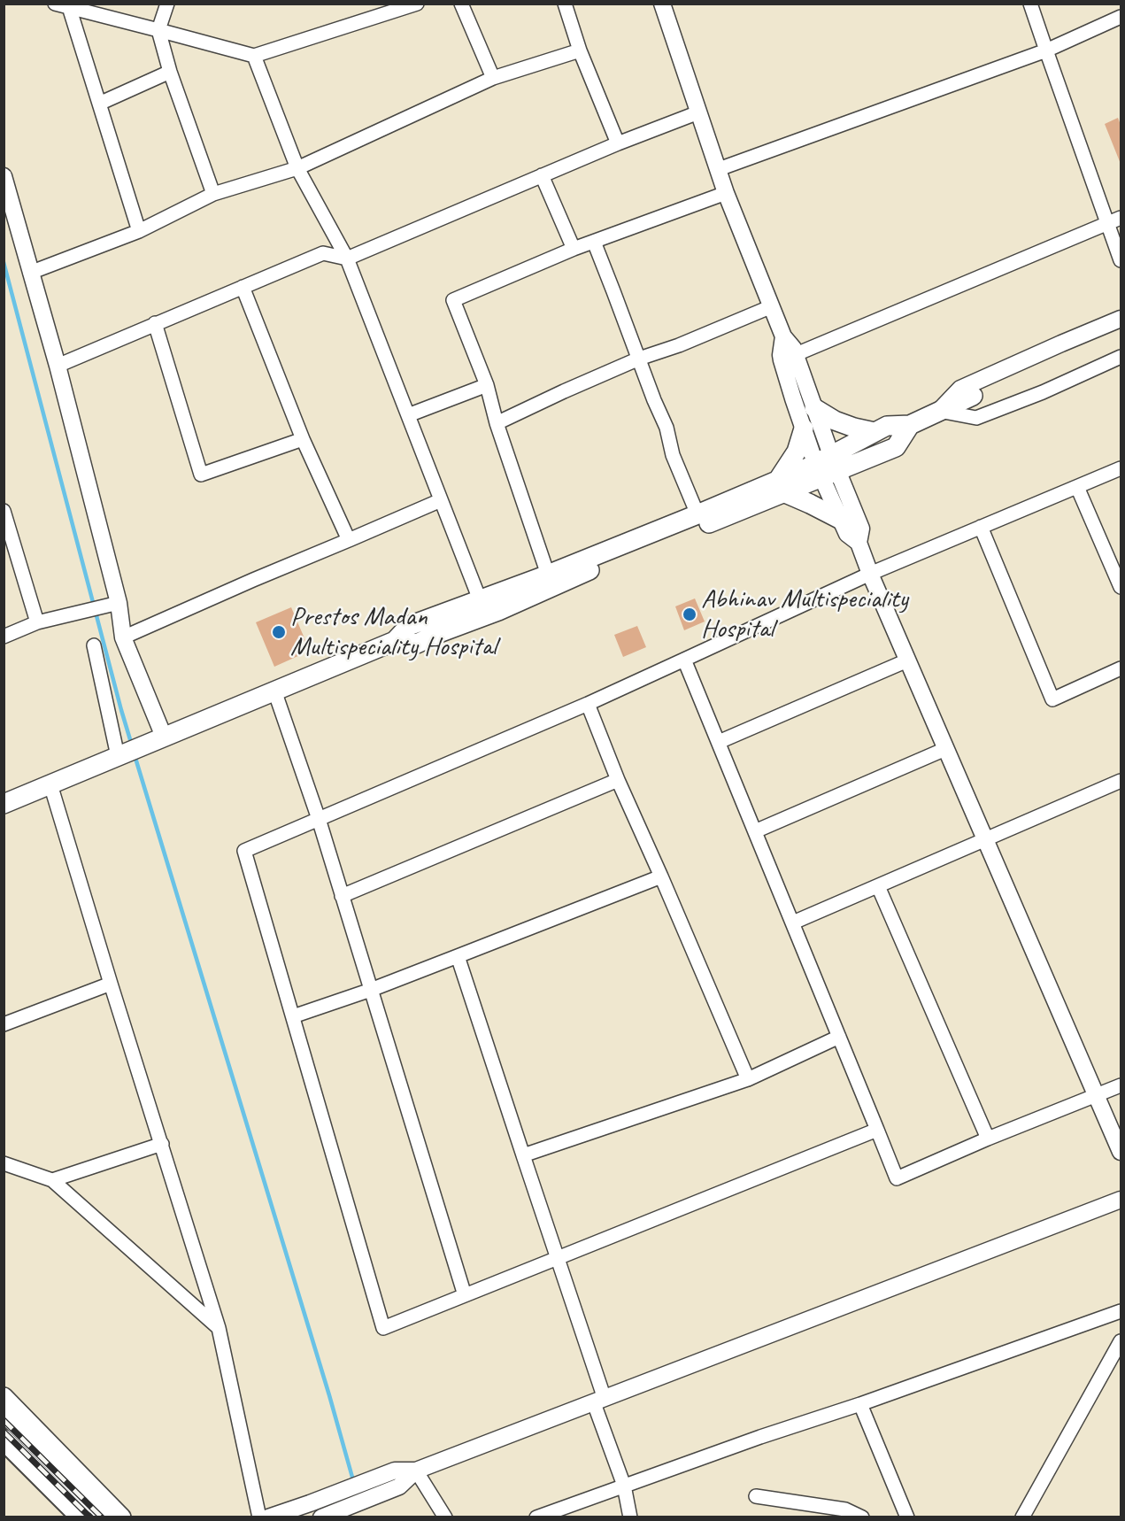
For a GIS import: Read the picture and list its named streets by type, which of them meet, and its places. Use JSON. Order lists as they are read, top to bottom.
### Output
{
  "places": ["Abhinav Multispeciality Hospital", "Prestos Madan Multispeciality Hospital"]
}
